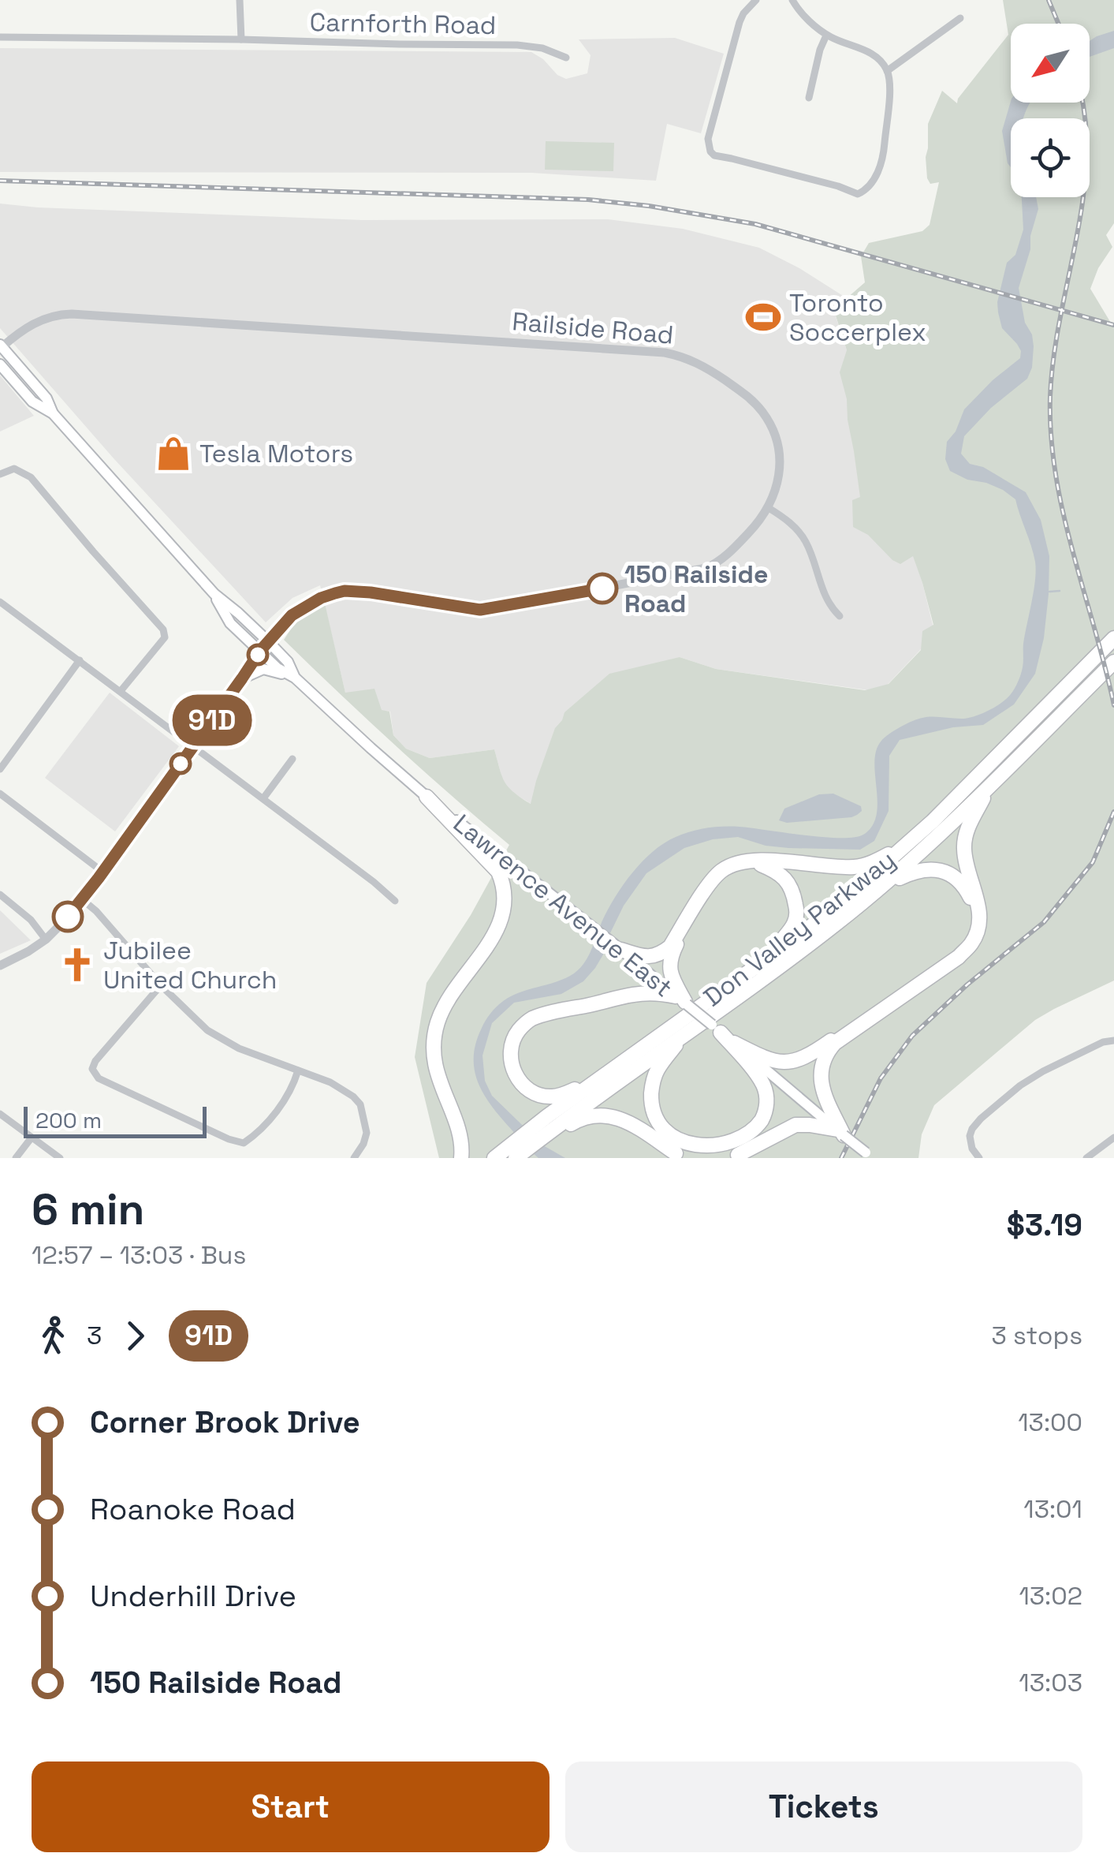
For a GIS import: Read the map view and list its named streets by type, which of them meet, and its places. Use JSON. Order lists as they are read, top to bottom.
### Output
{
  "streets": {
    "highway": ["Don Valley Parkway"],
    "main road": ["Lawrence Avenue East"],
    "street": ["Carnforth Road", "Railside Road"]
  },
  "crossings": [
    ["Railside Road", "Lawrence Avenue East"]
  ],
  "places": {
    "sports": ["Toronto Soccerplex"],
    "shop": ["Tesla Motors"],
    "other": ["150 Railside Road"],
    "church": ["Jubilee United Church"]
  },
  "lines": ["bus line 91D"],
  "scale_bar": "200 m",
  "north": "bottom left",
  "page": {
    "on_map": "91D",
    "scale": "200 m",
    "heading": ["6 min", "12:57 – 13:03 · Bus", "$3.19"],
    "legs": ["3", "91D", "3 stops"],
    "list": [
      {
        "name": "Corner Brook Drive",
        "value": "13:00"
      },
      {
        "name": "Roanoke Road",
        "value": "13:01"
      },
      {
        "name": "Underhill Drive",
        "value": "13:02"
      },
      {
        "name": "150 Railside Road",
        "value": "13:03"
      }
    ],
    "buttons": ["Start", "Tickets"]
  }
}
